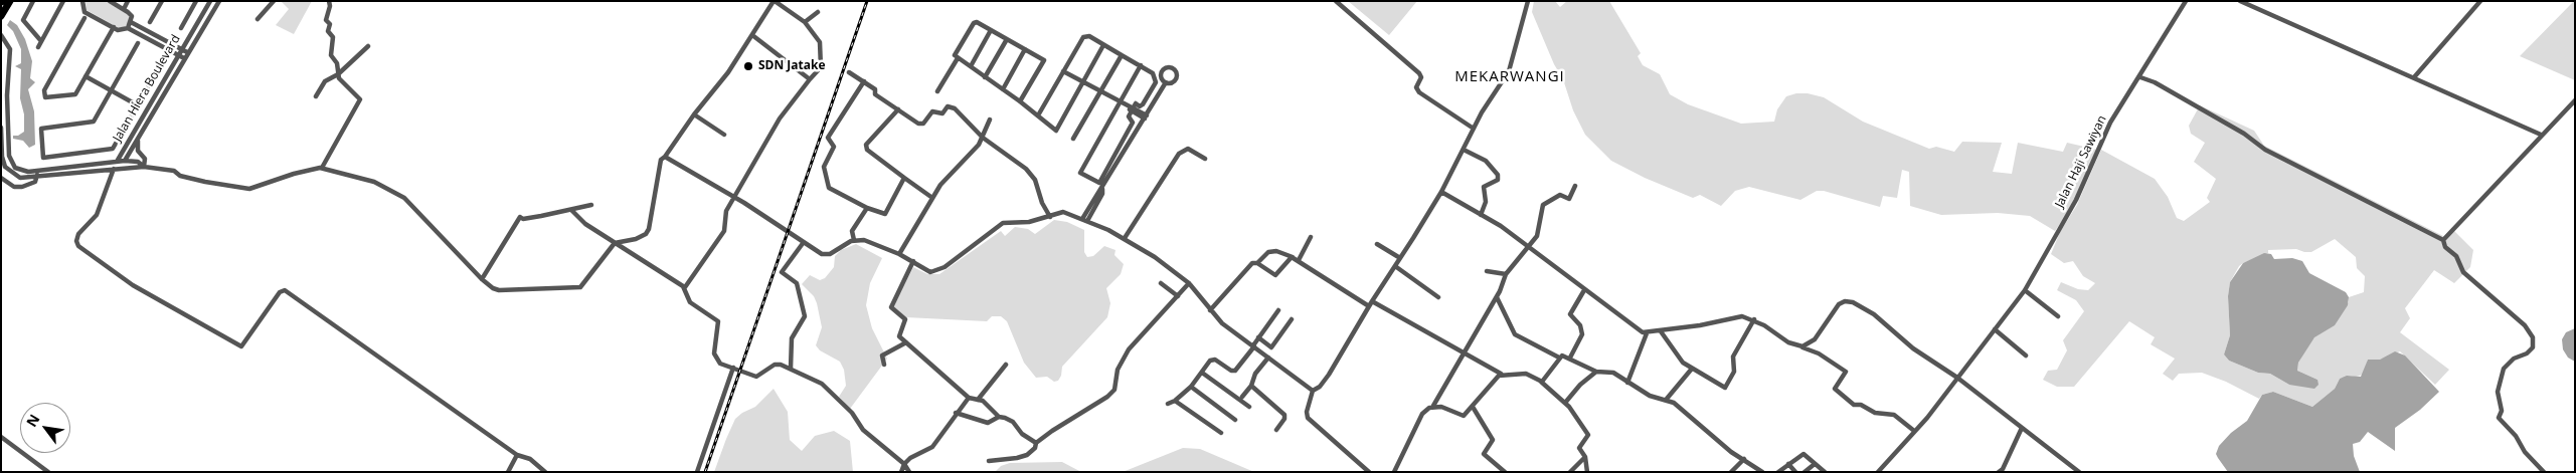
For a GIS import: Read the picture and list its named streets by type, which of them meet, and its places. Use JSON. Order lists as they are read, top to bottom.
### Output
{
  "streets": {
    "street": ["Jalan Hiera Boulevard", "Jalan Haji Sawiyan"]
  },
  "districts": ["MEKARWANGI"],
  "places": ["SDN Jatake"],
  "north": "top left"
}
